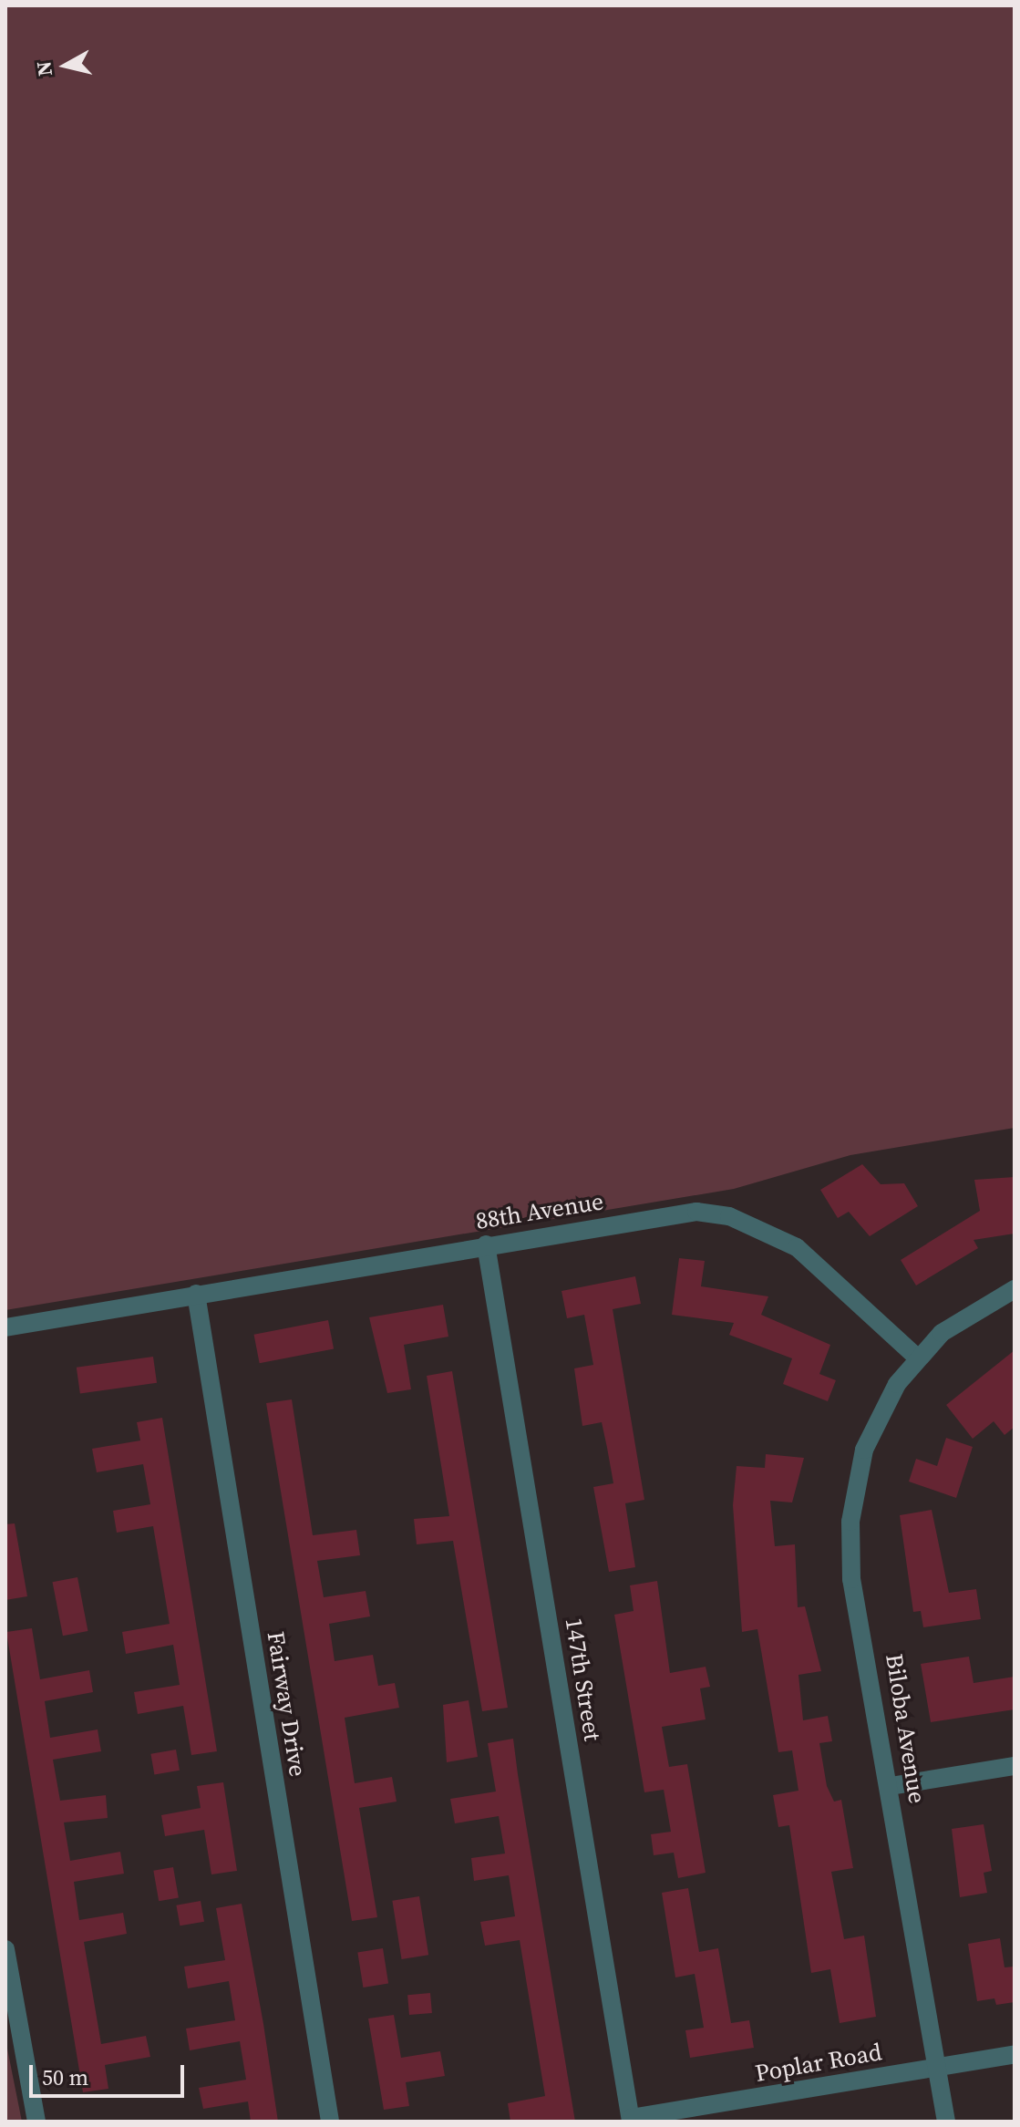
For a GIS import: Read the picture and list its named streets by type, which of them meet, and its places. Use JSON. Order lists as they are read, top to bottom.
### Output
{
  "streets": {
    "street": [
      "88th Avenue",
      "147th Street",
      "Fairway Drive",
      "Biloba Avenue",
      "Poplar Road"
    ]
  },
  "crossings": [
    ["88th Avenue", "147th Street"],
    ["88th Avenue", "Fairway Drive"],
    ["88th Avenue", "Biloba Avenue"],
    ["147th Street", "Poplar Road"],
    ["Biloba Avenue", "Poplar Road"]
  ],
  "scale_bar": "50 m",
  "north": "left"
}
